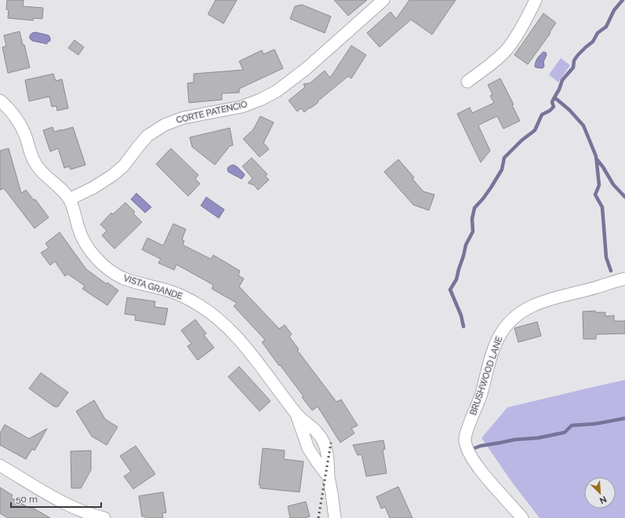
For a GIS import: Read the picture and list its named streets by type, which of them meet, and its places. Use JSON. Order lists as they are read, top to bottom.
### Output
{
  "streets": {
    "street": ["CORTE PATENCIO", "VISTA GRANDE", "BRUSHWOOD LANE"]
  },
  "crossings": [
    ["CORTE PATENCIO", "VISTA GRANDE"]
  ],
  "scale_bar": "50 m",
  "north": "bottom right"
}
